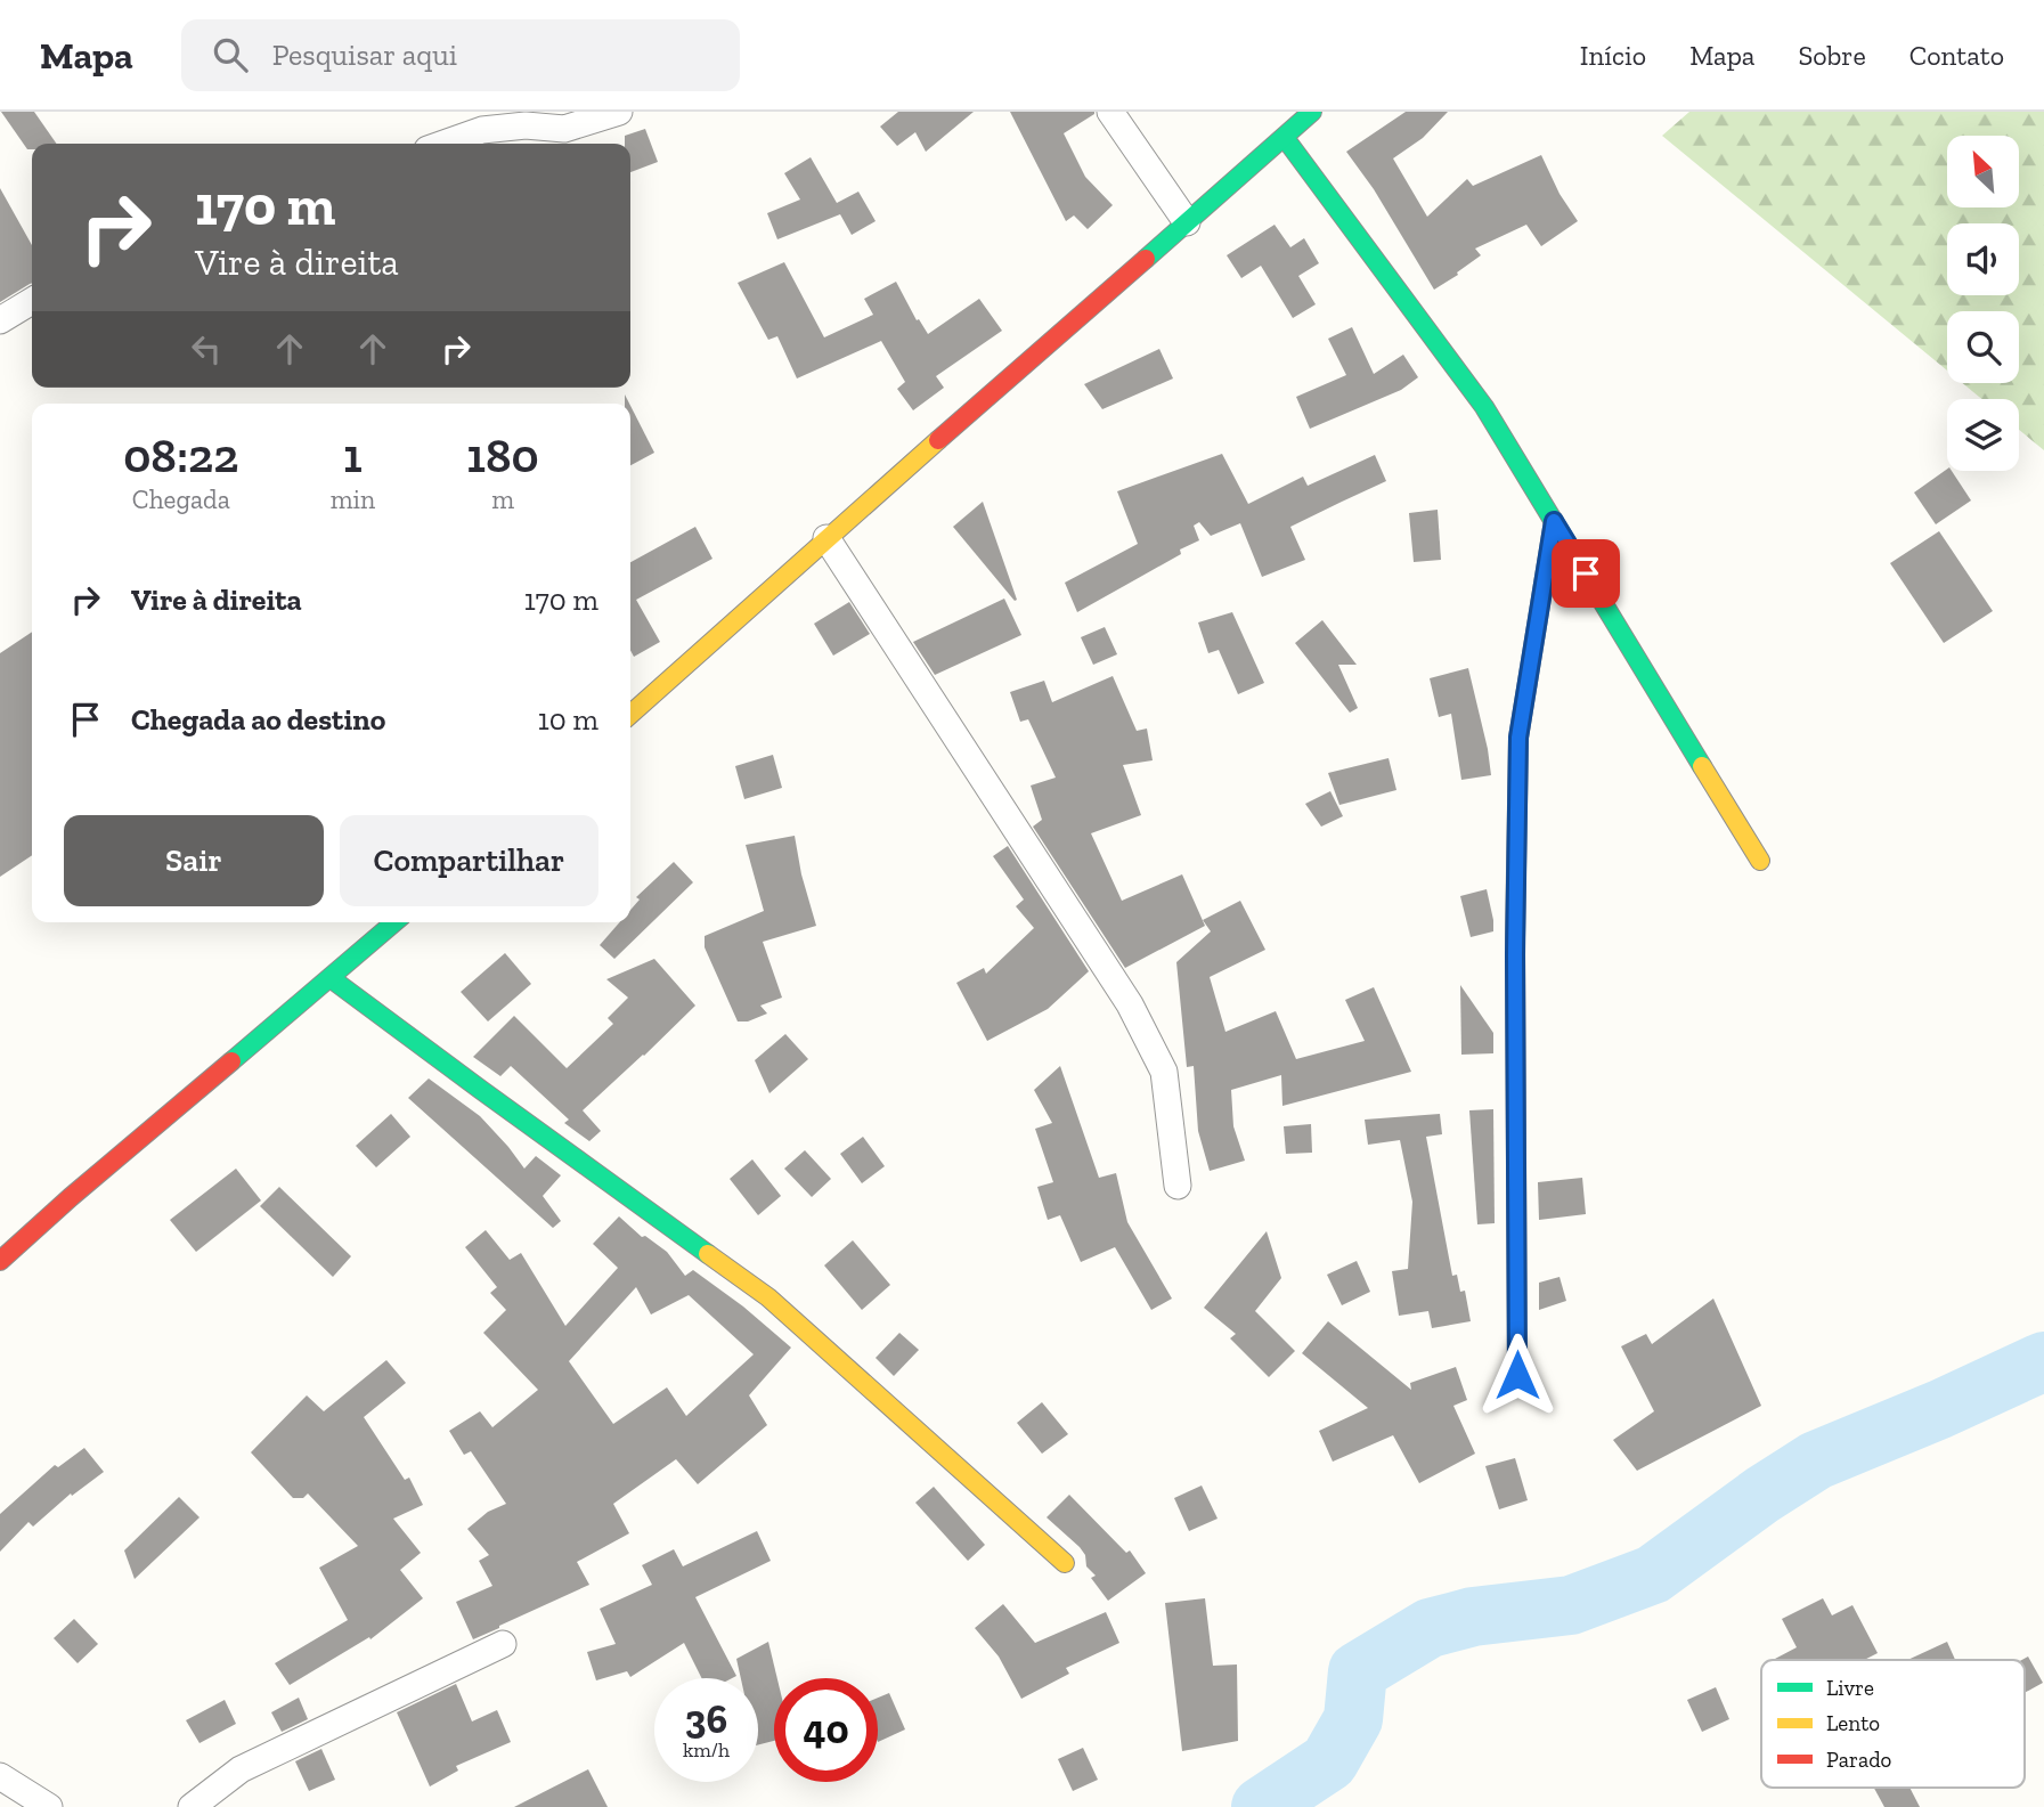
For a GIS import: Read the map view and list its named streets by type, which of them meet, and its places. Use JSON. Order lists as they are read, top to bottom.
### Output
{
  "legend": ["Livre", "Lento", "Parado"],
  "north": "top left",
  "page": {
    "header": "Mapa",
    "search": "Pesquisar aqui",
    "nav": [
      "Início",
      "Mapa",
      "Sobre",
      "Contato"
    ],
    "turn": ["170 m", "Vire à direita"],
    "eta": [
      "08:22",
      "Chegada",
      "1",
      "min",
      "180",
      "m"
    ],
    "list": [
      {
        "name": "Vire à direita",
        "value": "170 m"
      },
      {
        "name": "Chegada ao destino",
        "value": "10 m"
      }
    ],
    "buttons": ["Sair", "Compartilhar"],
    "speed": "36 km/h",
    "limit": "40"
  }
}
